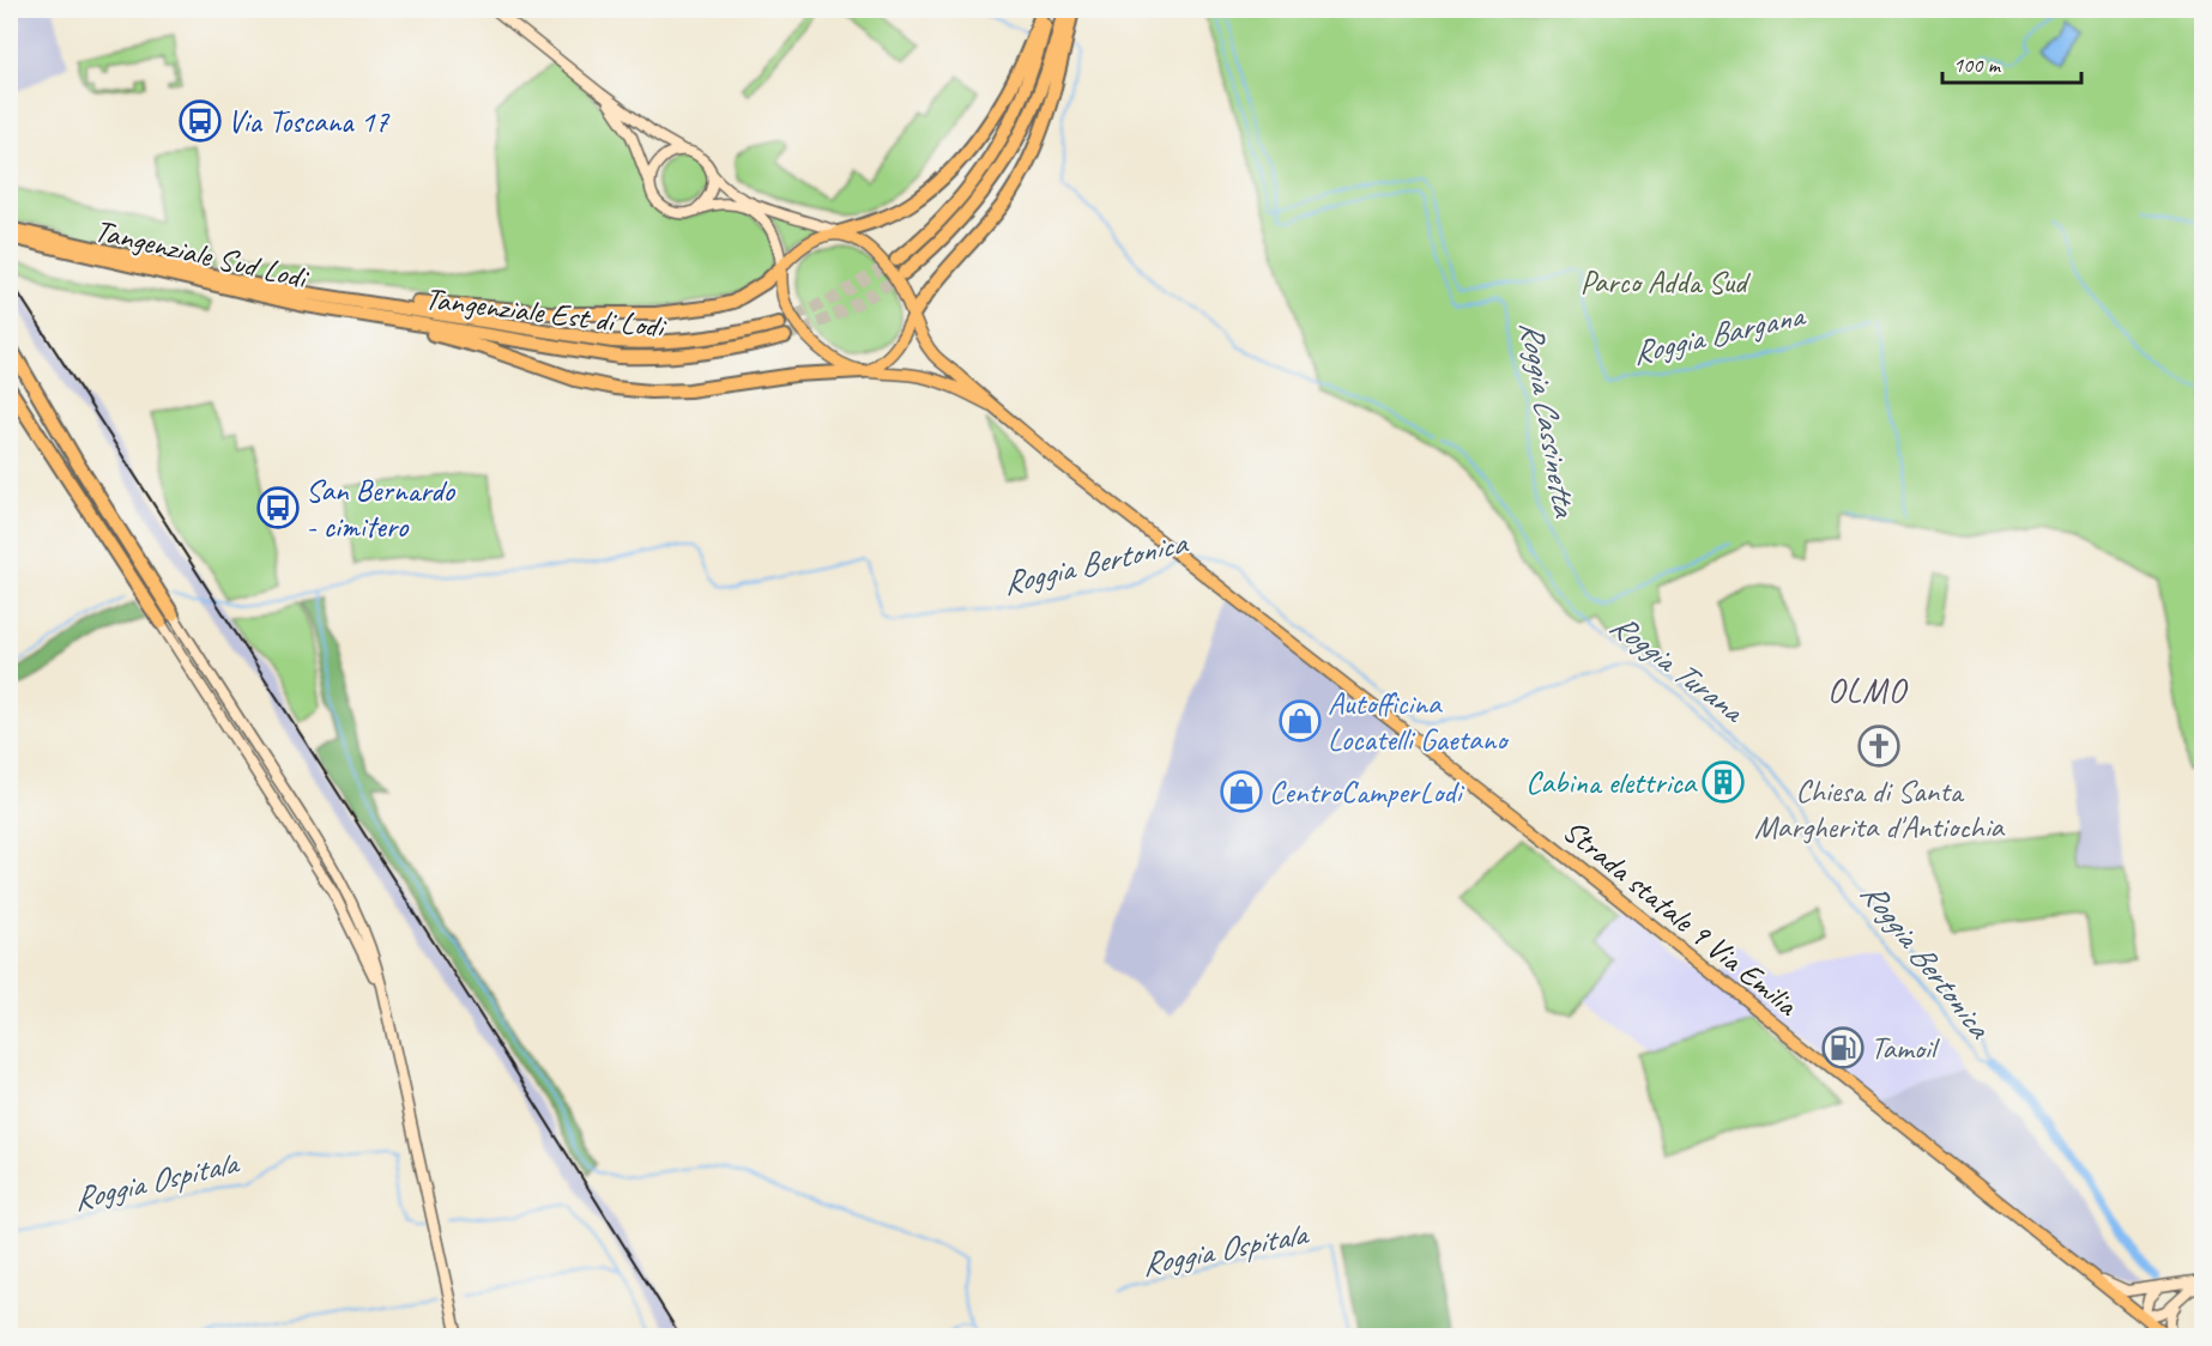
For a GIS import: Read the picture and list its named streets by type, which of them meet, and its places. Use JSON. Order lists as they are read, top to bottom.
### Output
{
  "streets": {
    "highway": ["Tangenziale Sud Lodi", "Tangenziale Est di Lodi"],
    "main road": ["Strada statale 9 Via Emilia"]
  },
  "crossings": [
    ["Tangenziale Sud Lodi", "Tangenziale Est di Lodi"]
  ],
  "districts": ["OLMO"],
  "water": [
    "Roggia Bargana",
    "Roggia Cassinetta",
    "Roggia Bertonica",
    "Roggia Turana",
    "Roggia Ospitala"
  ],
  "parks": ["Parco Adda Sud"],
  "places": {
    "bus stop": ["Via Toscana 17", "San Bernardo - cimitero"],
    "shop": ["Autofficina Locatelli Gaetano", "CentroCamperLodi"],
    "church": ["Chiesa di Santa Margherita d'Antiochia"],
    "building": ["Cabina elettrica"],
    "fuel station": ["Tamoil"]
  },
  "scale_bar": "100 m"
}
